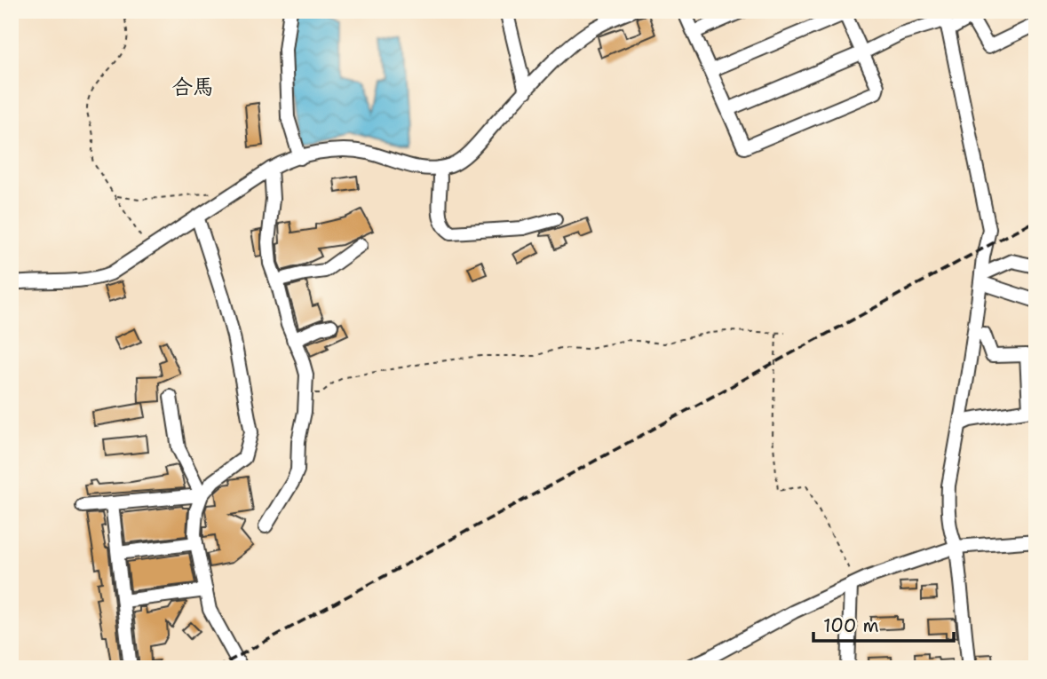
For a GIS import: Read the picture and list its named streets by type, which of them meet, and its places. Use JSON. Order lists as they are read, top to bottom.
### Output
{
  "districts": ["合馬"],
  "scale_bar": "100 m"
}
